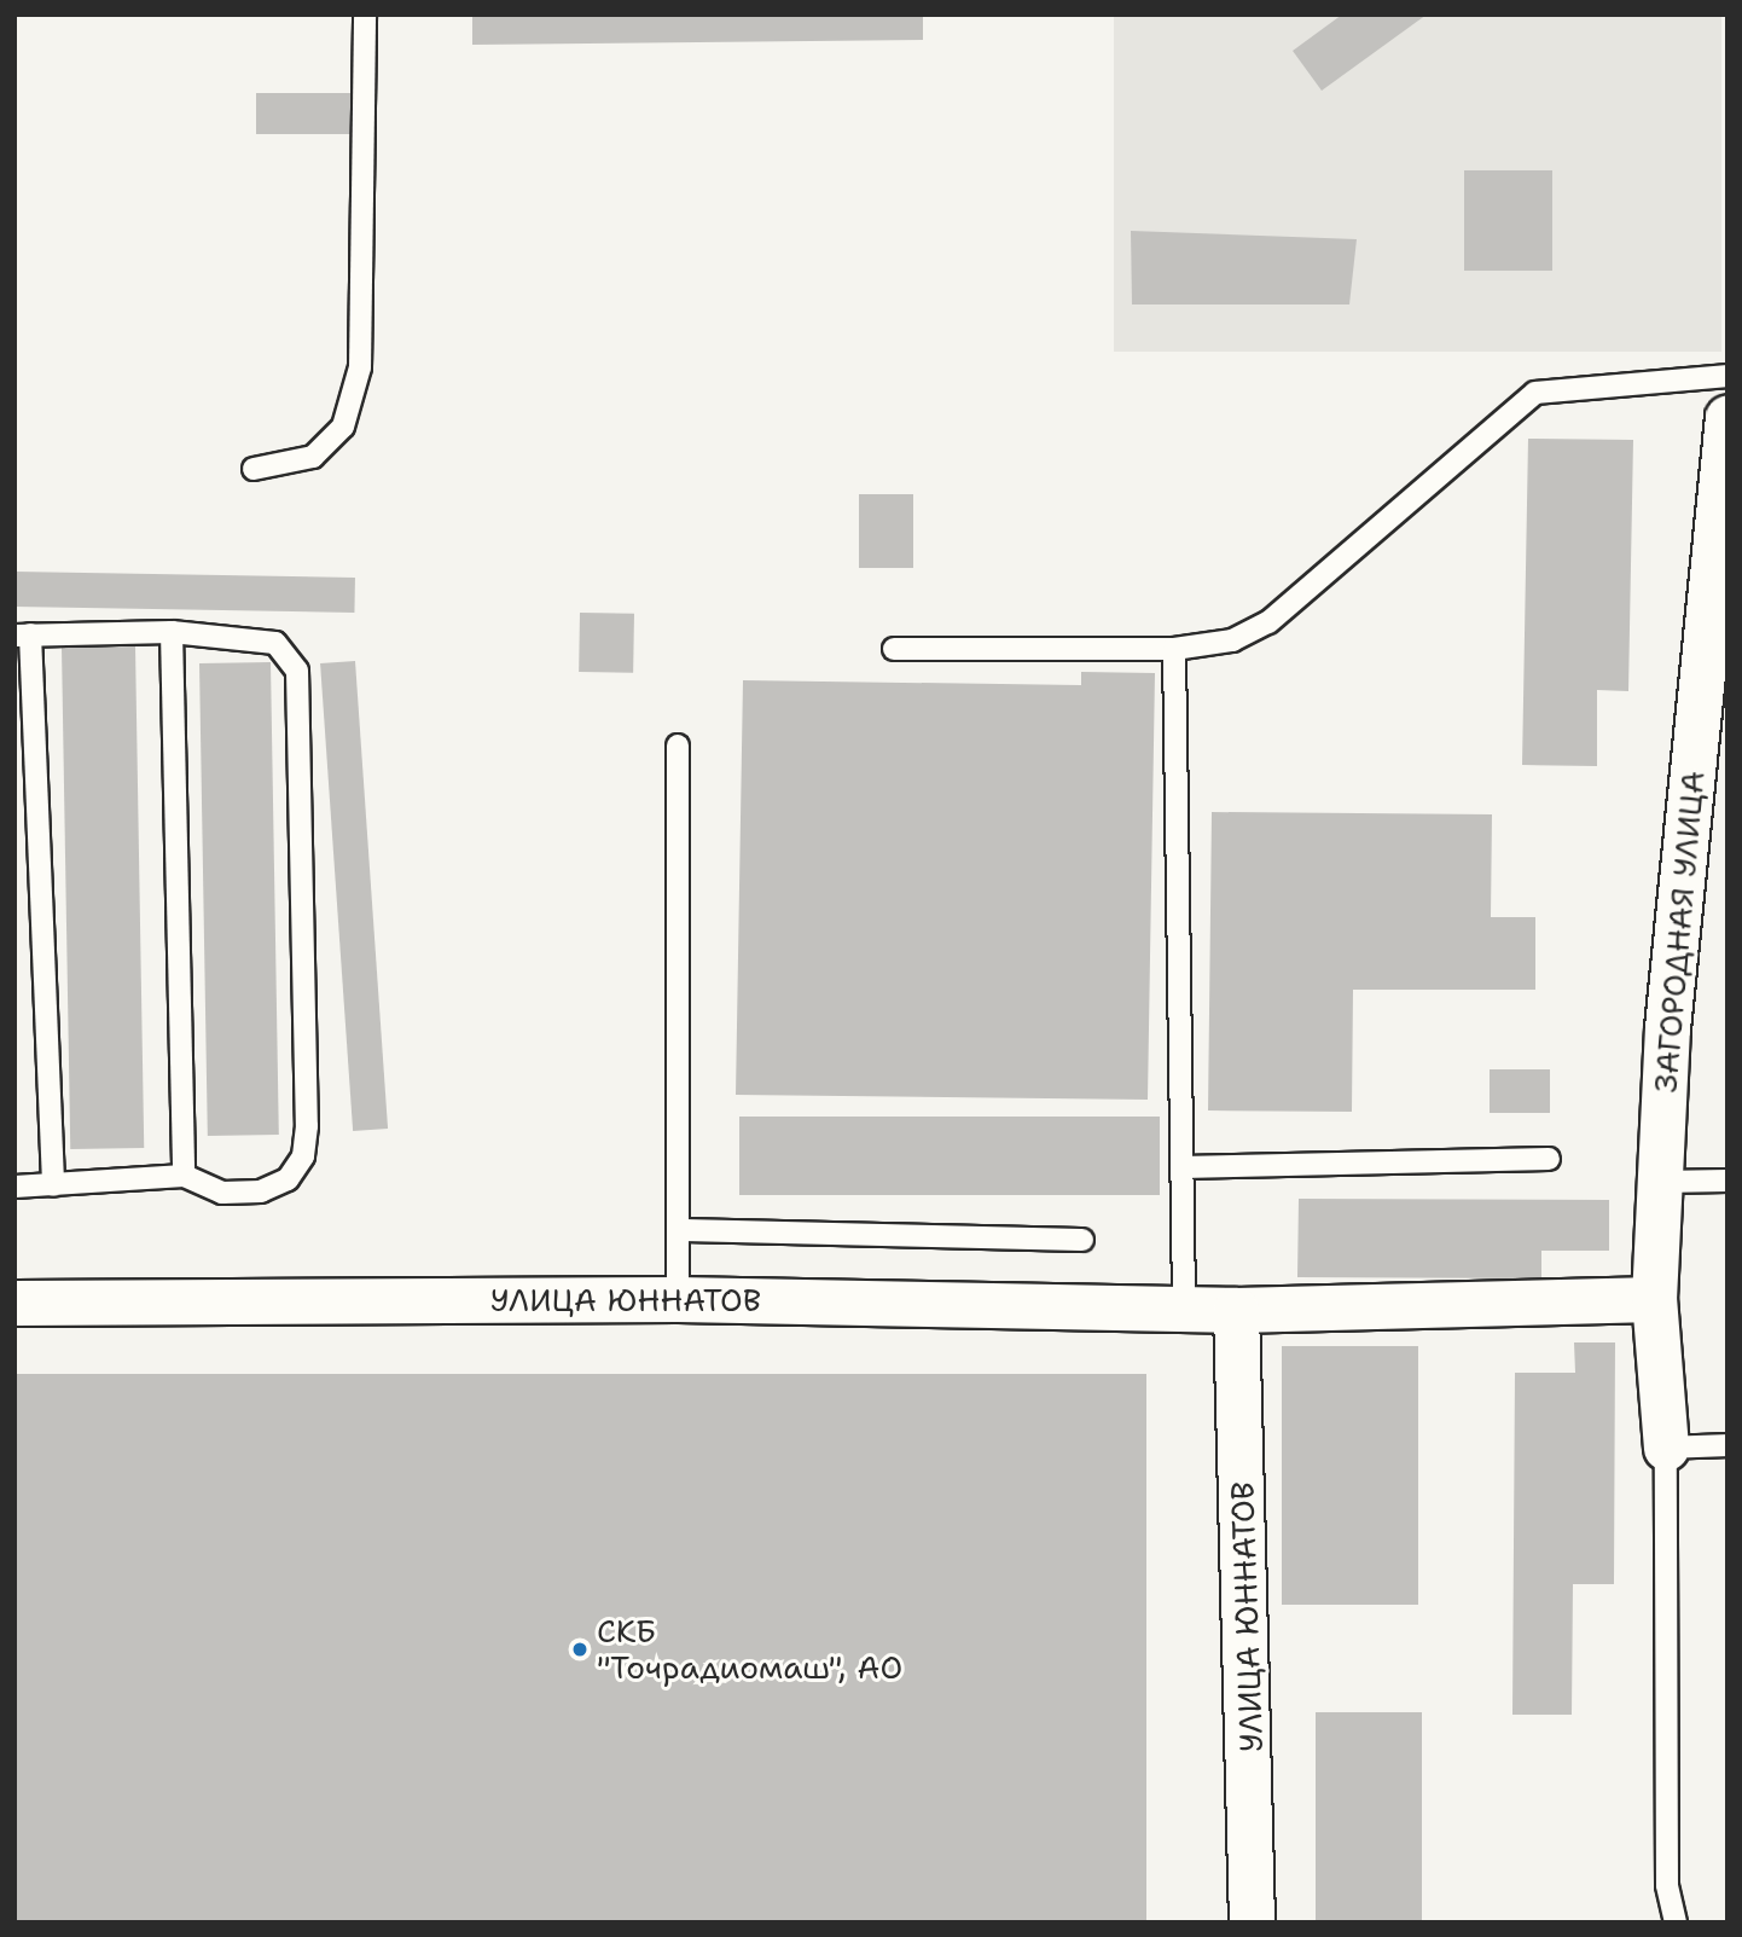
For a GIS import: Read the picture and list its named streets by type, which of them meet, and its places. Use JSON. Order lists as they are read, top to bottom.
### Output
{
  "streets": {
    "street": ["ЗАГОРОДНАЯ УЛИЦА", "УЛИЦА ЮННАТОВ"]
  },
  "crossings": [
    ["ЗАГОРОДНАЯ УЛИЦА", "УЛИЦА ЮННАТОВ"]
  ],
  "places": ["СКБ \"Точрадиомаш\", АО"]
}
